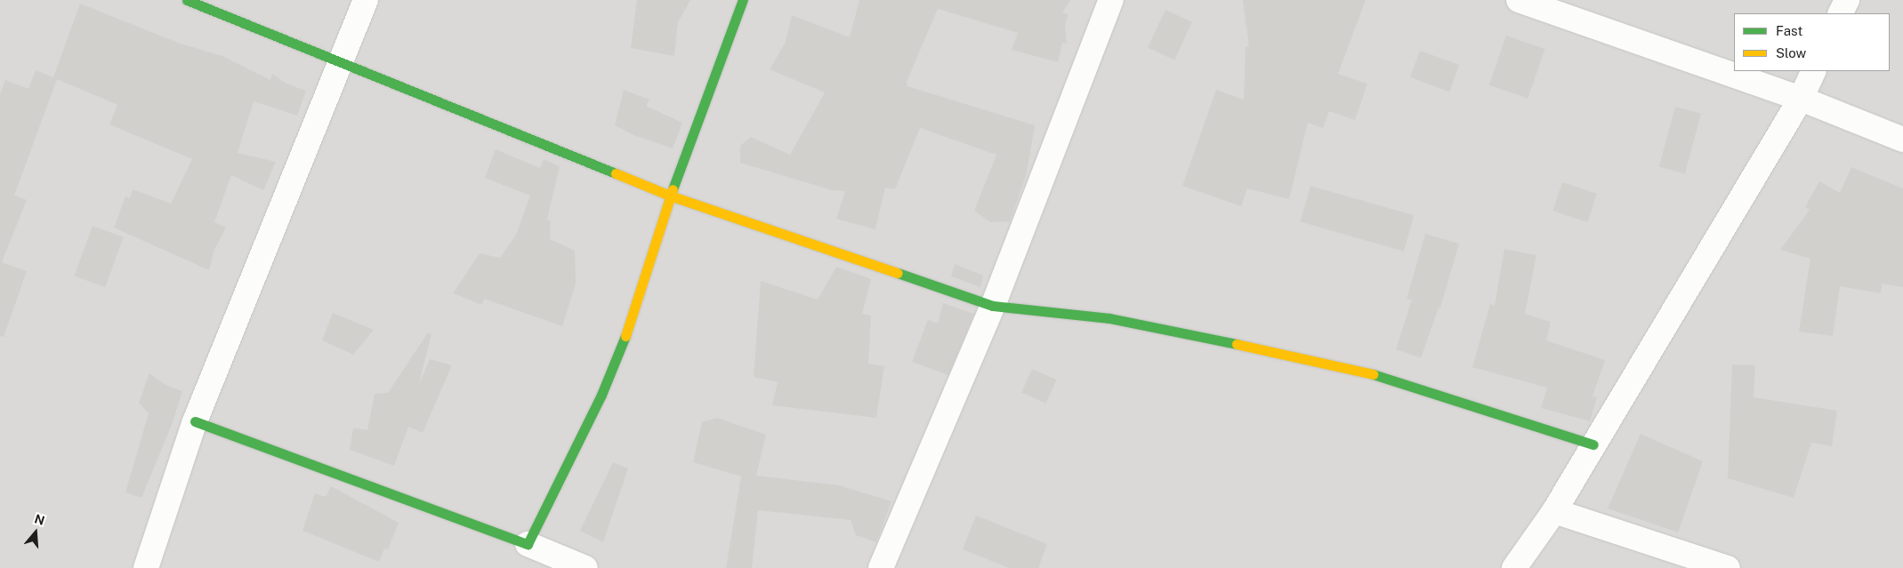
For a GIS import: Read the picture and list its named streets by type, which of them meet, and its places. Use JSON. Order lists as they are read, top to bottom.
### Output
{
  "legend": ["Fast", "Slow"],
  "north": "top"
}
